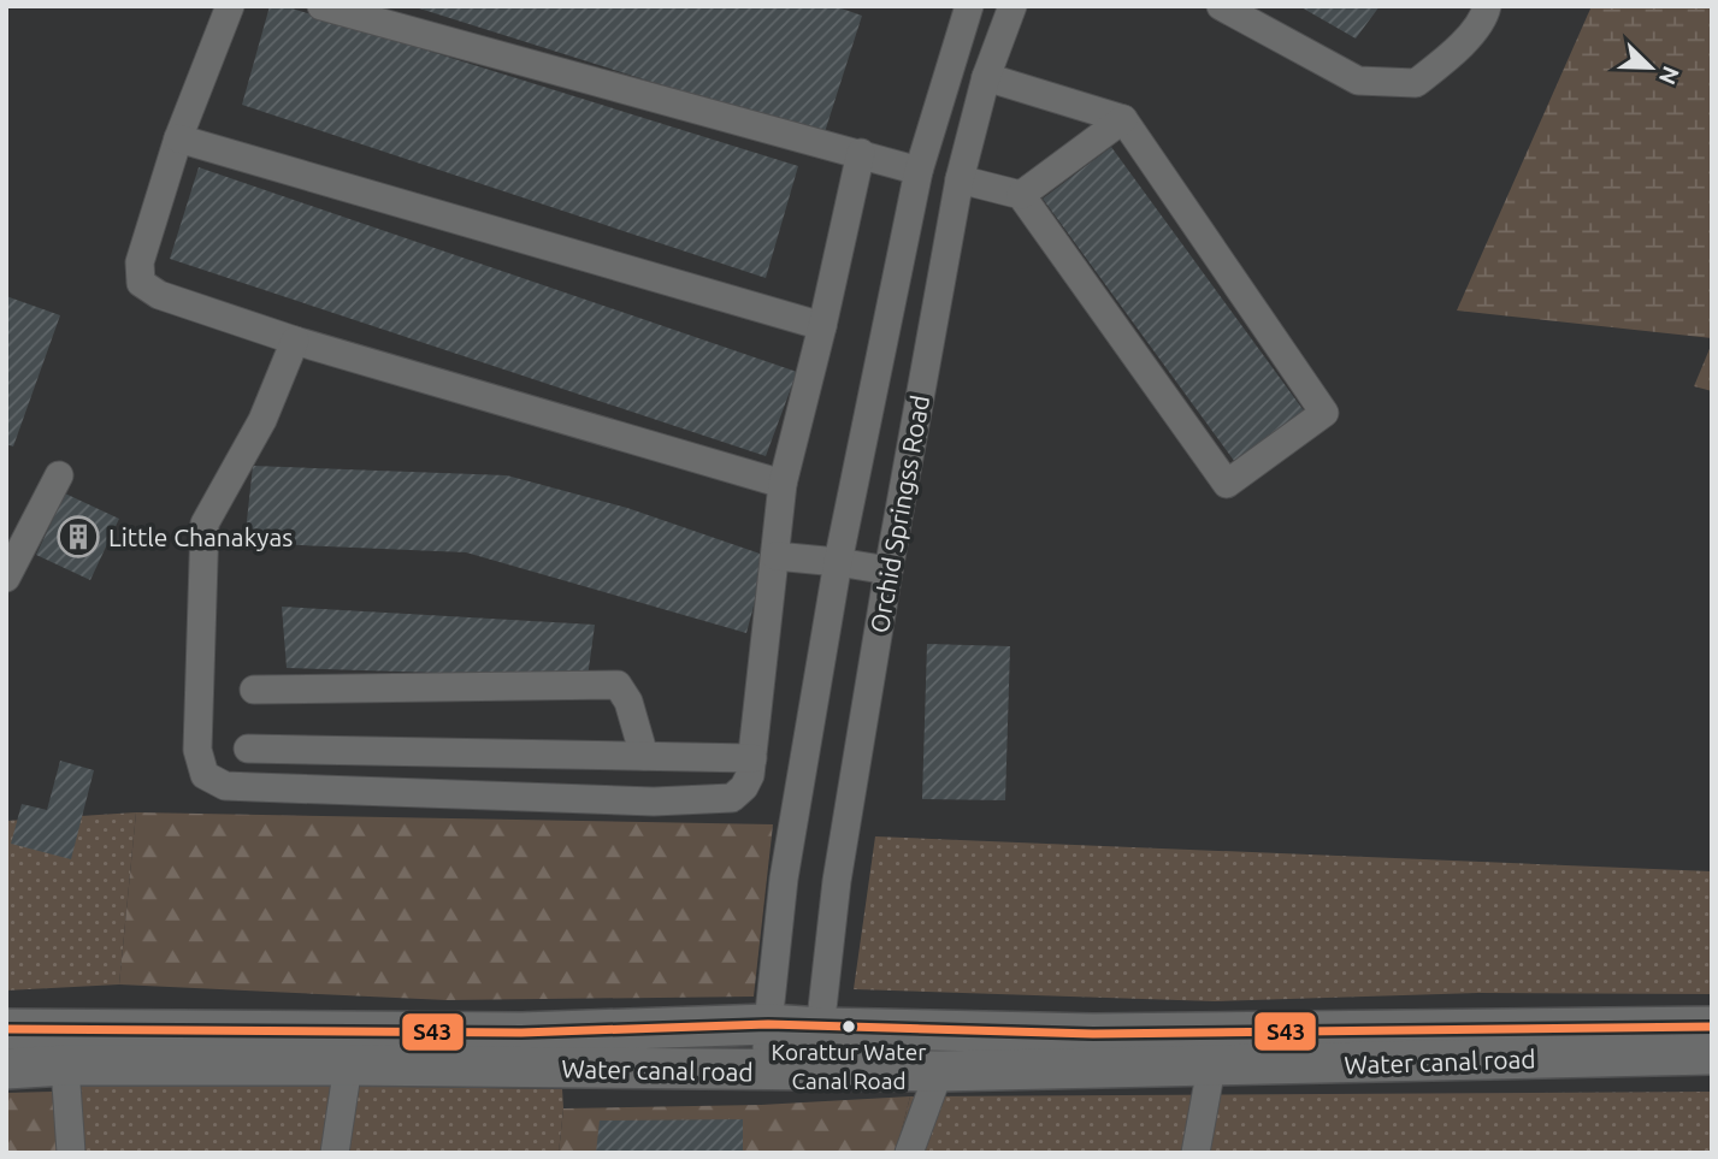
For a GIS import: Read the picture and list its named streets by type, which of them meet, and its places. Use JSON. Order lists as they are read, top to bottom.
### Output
{
  "streets": {
    "main road": ["Water canal road"],
    "street": ["Orchid Springss Road"]
  },
  "crossings": [
    ["Orchid Springss Road", "Water canal road"]
  ],
  "places": {
    "building": ["Little Chanakyas"],
    "other": ["Korattur Water Canal Road"]
  },
  "lines": ["transit line S43"],
  "north": "bottom right"
}
